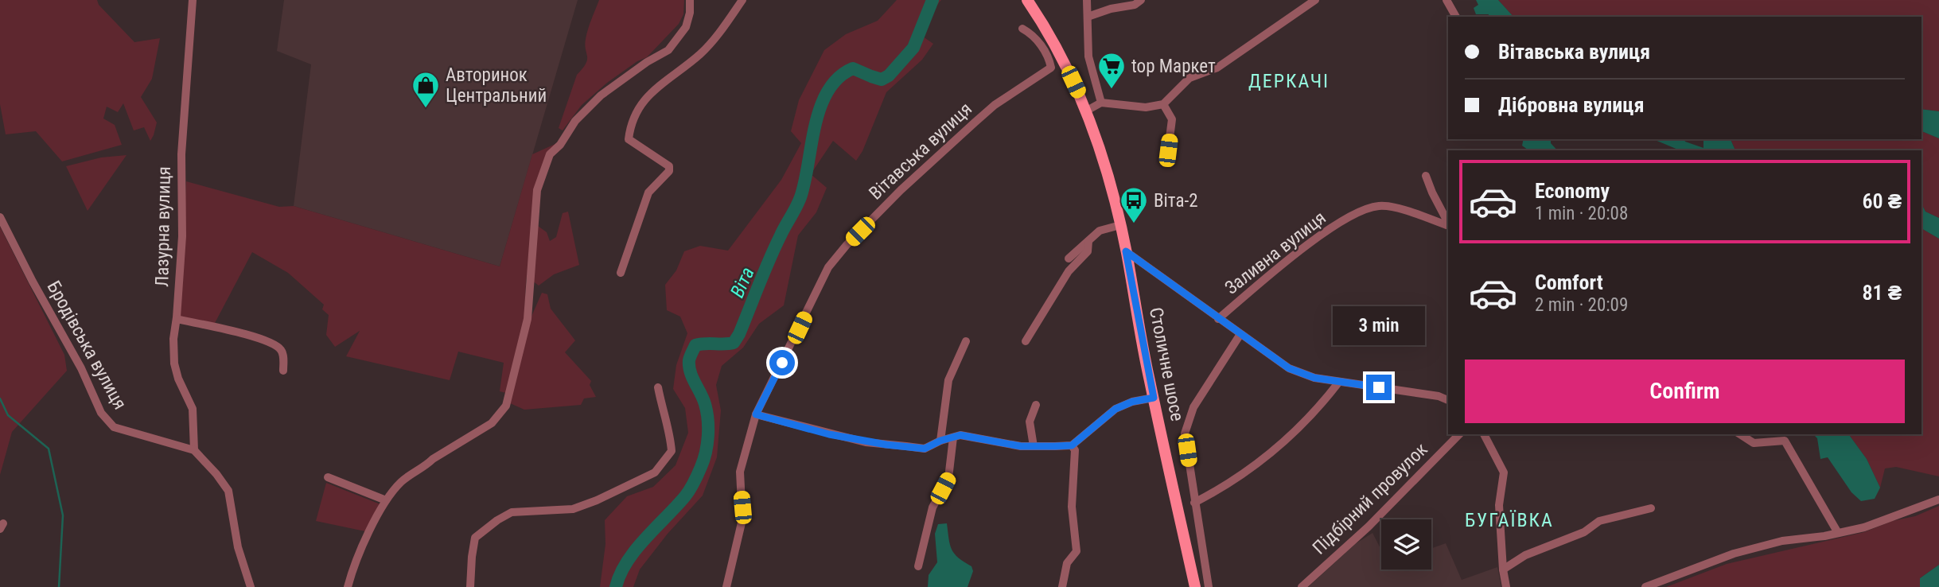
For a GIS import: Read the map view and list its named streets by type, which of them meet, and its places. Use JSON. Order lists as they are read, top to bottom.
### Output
{
  "streets": {
    "main road": ["Столичне шосе"],
    "street": [
      "Вітавська вулиця",
      "Лазурна вулиця",
      "Заливна вулиця",
      "Бродівська вулиця",
      "Підбірний провулок"
    ]
  },
  "crossings": [
    ["Лазурна вулиця", "Бродівська вулиця"]
  ],
  "districts": ["ДЕРКАЧІ", "БУГАЇВКА"],
  "water": ["Віта"],
  "places": {
    "supermarket": ["top Маркет"],
    "shop": ["Авторинок Центральний"],
    "bus stop": ["Віта-2"]
  },
  "page": {
    "banner": ["Вітавська вулиця", "Дібровна вулиця"],
    "list": [
      {
        "name": "Economy",
        "note": "1 min · 20:08",
        "value": "60 ₴"
      },
      {
        "name": "Comfort",
        "note": "2 min · 20:09",
        "value": "81 ₴"
      }
    ],
    "bubble": "3 min",
    "buttons": "Confirm"
  }
}
